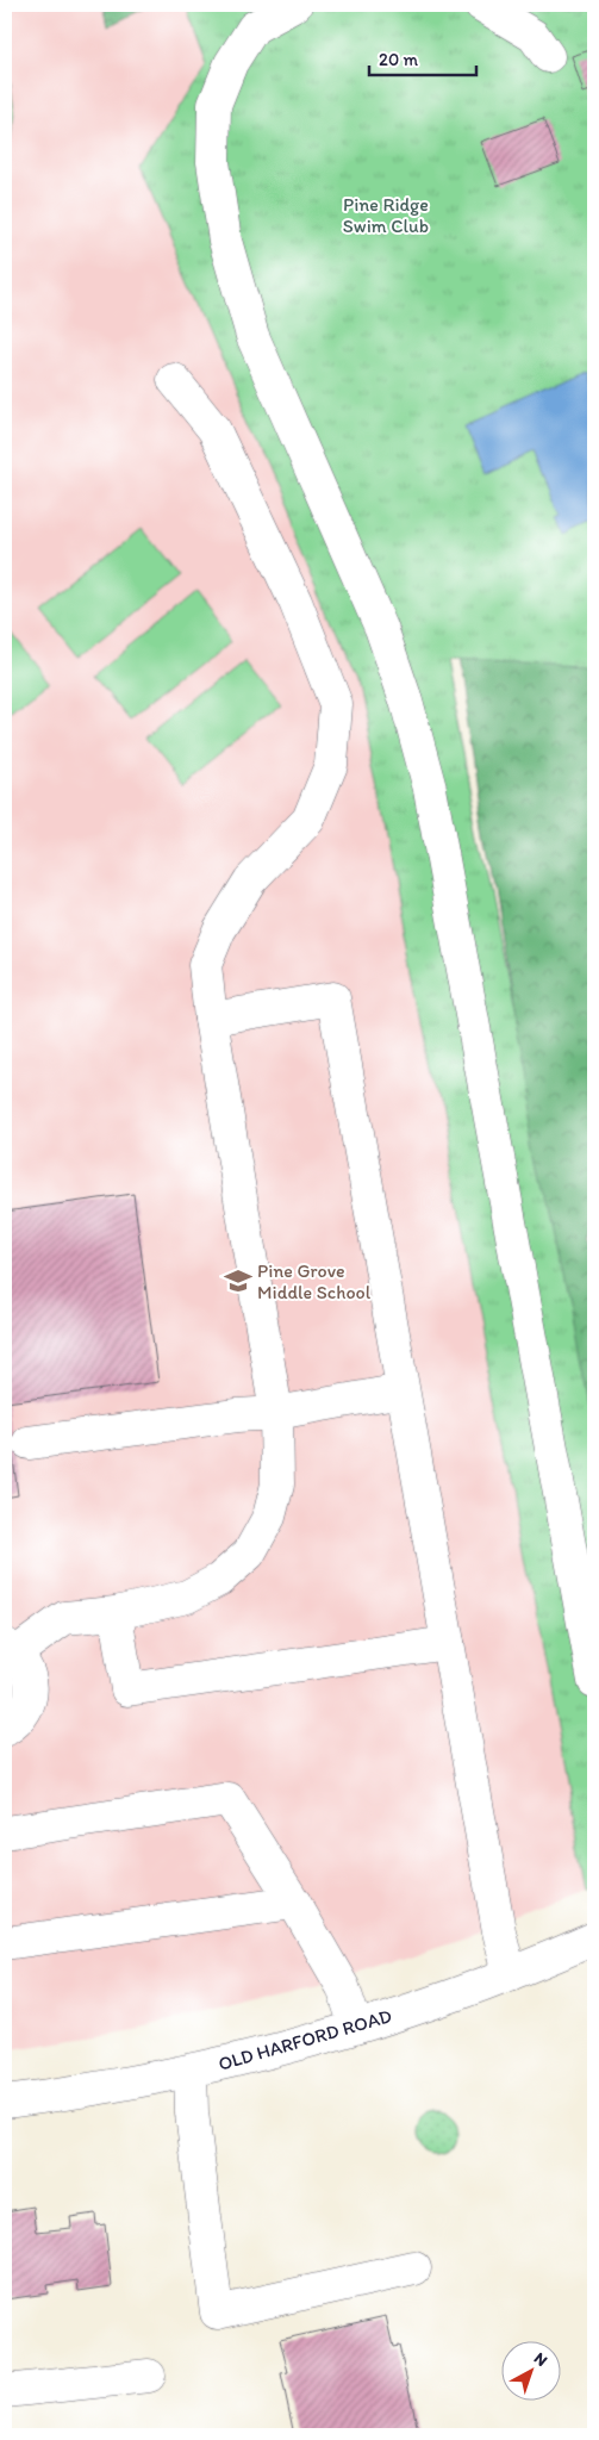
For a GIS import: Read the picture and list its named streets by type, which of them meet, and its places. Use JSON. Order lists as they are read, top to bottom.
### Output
{
  "streets": {
    "street": ["OLD HARFORD ROAD"]
  },
  "parks": ["Pine Ridge Swim Club"],
  "places": {
    "school or university": ["Pine Grove Middle School"]
  },
  "scale_bar": "20 m",
  "north": "top right"
}
